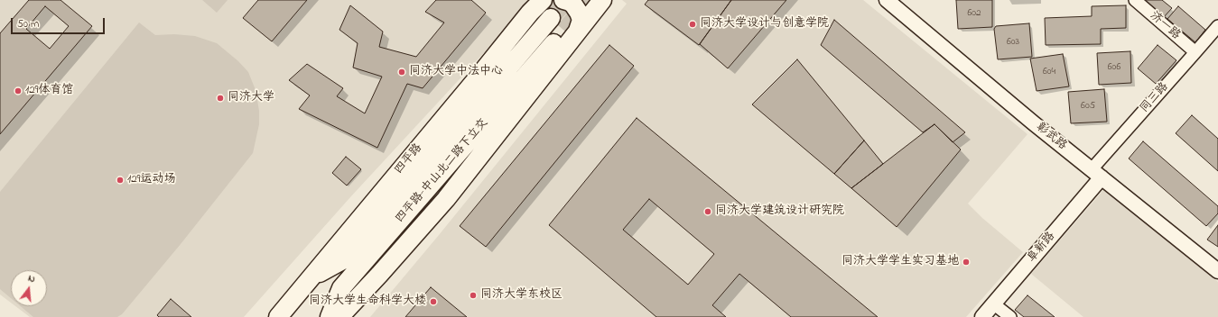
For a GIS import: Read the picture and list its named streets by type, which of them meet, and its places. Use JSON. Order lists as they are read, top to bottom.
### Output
{
  "streets": {
    "main road": ["四平路", "四平路-中山北二路下立交"],
    "street": [
      "济一路",
      "同三路",
      "彰武路",
      "阜新路"
    ]
  },
  "crossings": [
    ["济一路", "同三路"],
    ["同三路", "彰武路"],
    ["同三路", "阜新路"],
    ["彰武路", "阜新路"],
    ["四平路", "四平路-中山北二路下立交"]
  ],
  "places": [
    "同济大学设计与创意学院",
    "同济大学中法中心",
    "129体育馆",
    "同济大学",
    "129运动场",
    "同济大学建筑设计研究院",
    "同济大学学生实习基地",
    "同济大学东校区",
    "同济大学生命科学大楼"
  ],
  "house_numbers": [
    "602",
    "603",
    "606",
    "604",
    "605"
  ],
  "scale_bar": "50 m",
  "north": "top"
}
